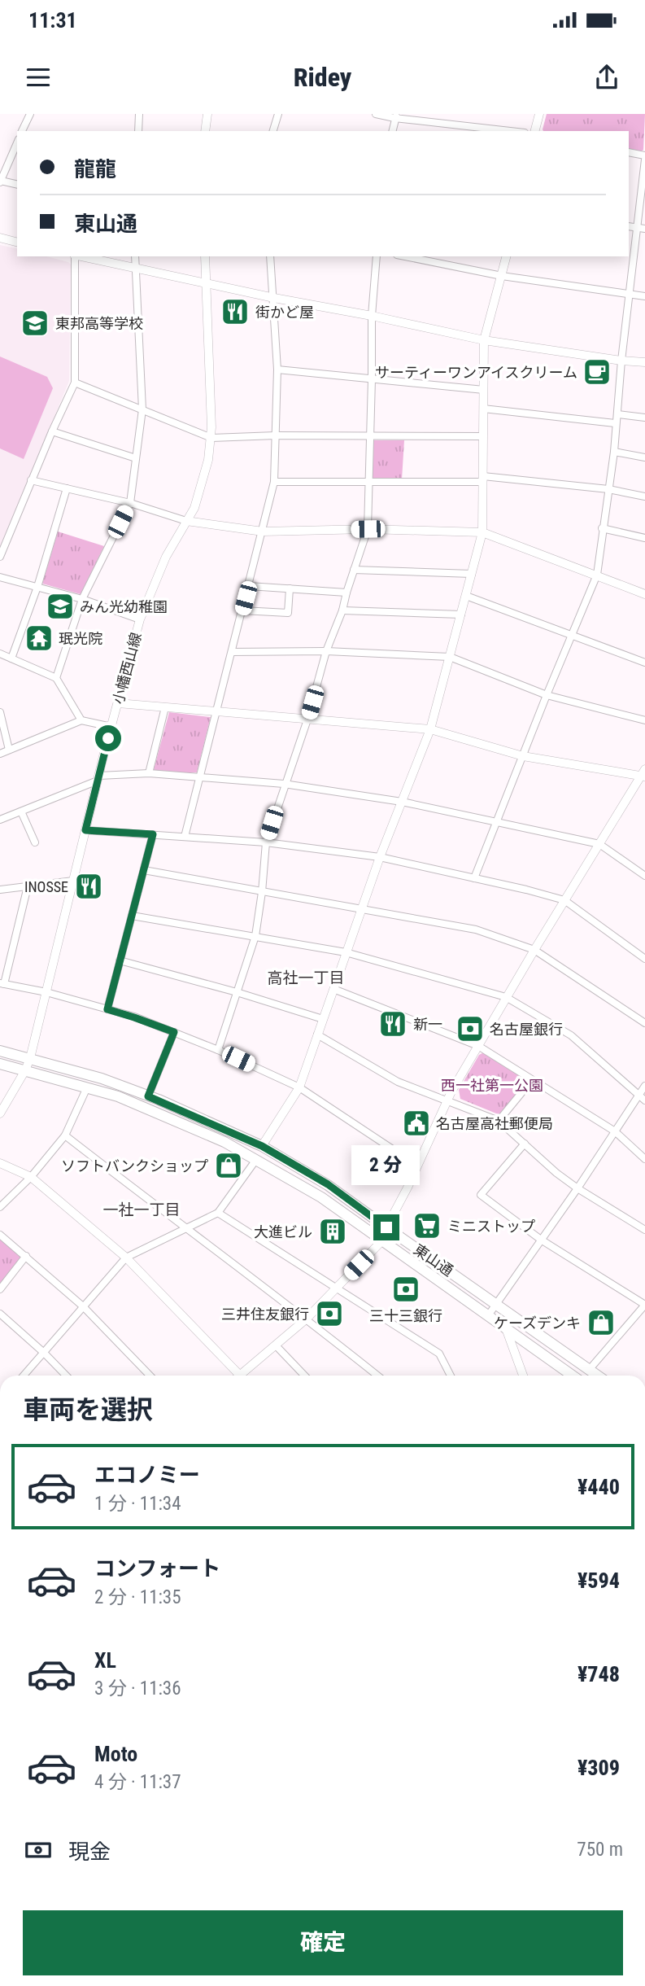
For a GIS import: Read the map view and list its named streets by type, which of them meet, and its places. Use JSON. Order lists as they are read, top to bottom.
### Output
{
  "streets": {
    "main road": ["東山通"],
    "street": ["小幡西山線"]
  },
  "crossings": [
    ["小幡西山線", "東山通"]
  ],
  "districts": ["高社一丁目", "一社一丁目"],
  "parks": ["西一社第一公園"],
  "places": {
    "restaurant": ["街かど屋", "INOSSE", "新一"],
    "school or university": ["東邦高等学校", "みん光幼稚園"],
    "cafe": ["サーティーワンアイスクリーム"],
    "temple": ["珉光院"],
    "bank": ["名古屋銀行", "三十三銀行", "三井住友銀行"],
    "public building": ["名古屋高社郵便局"],
    "shop": ["ソフトバンクショップ", "ケーズデンキ"],
    "supermarket": ["ミニストップ"],
    "building": ["大進ビル"]
  },
  "page": {
    "status": "11:31",
    "header": "Ridey",
    "banner": ["龍龍", "東山通"],
    "bubble": "2 分",
    "heading": "車両を選択",
    "list": [
      {
        "name": "エコノミー",
        "note": "1 分 · 11:34",
        "value": "¥440"
      },
      {
        "name": "コンフォート",
        "note": "2 分 · 11:35",
        "value": "¥594"
      },
      {
        "name": "XL",
        "note": "3 分 · 11:36",
        "value": "¥748"
      },
      {
        "name": "Moto",
        "note": "4 分 · 11:37",
        "value": "¥309"
      }
    ],
    "pay": ["現金", "750 m"],
    "buttons": "確定"
  }
}
